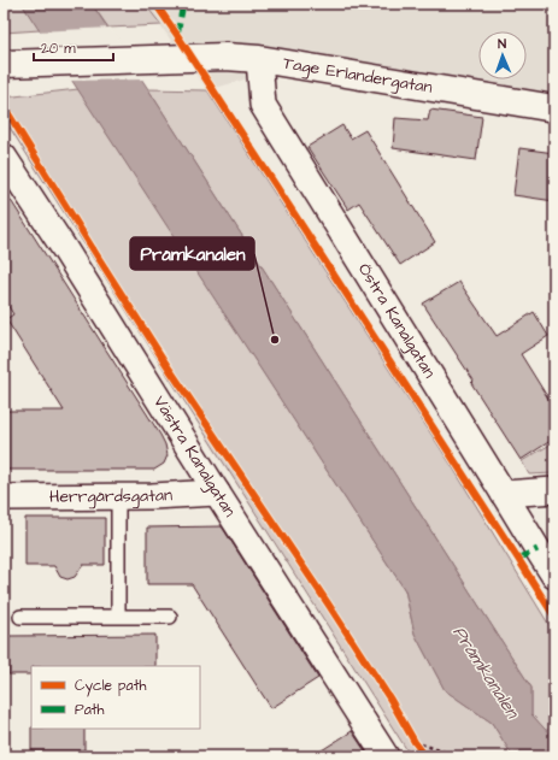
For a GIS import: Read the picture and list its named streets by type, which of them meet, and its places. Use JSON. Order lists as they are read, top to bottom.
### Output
{
  "streets": {
    "street": [
      "Tage Erlandergatan",
      "Östra Kanalgatan",
      "Västra Kanalgatan",
      "Herrgårdsgatan"
    ]
  },
  "crossings": [
    ["Tage Erlandergatan", "Östra Kanalgatan"],
    ["Västra Kanalgatan", "Herrgårdsgatan"]
  ],
  "water": ["Pråmkanalen"],
  "places": ["Pråmkanalen"],
  "legend": ["Cycle path", "Path"],
  "scale_bar": "20 m",
  "north": "top"
}
